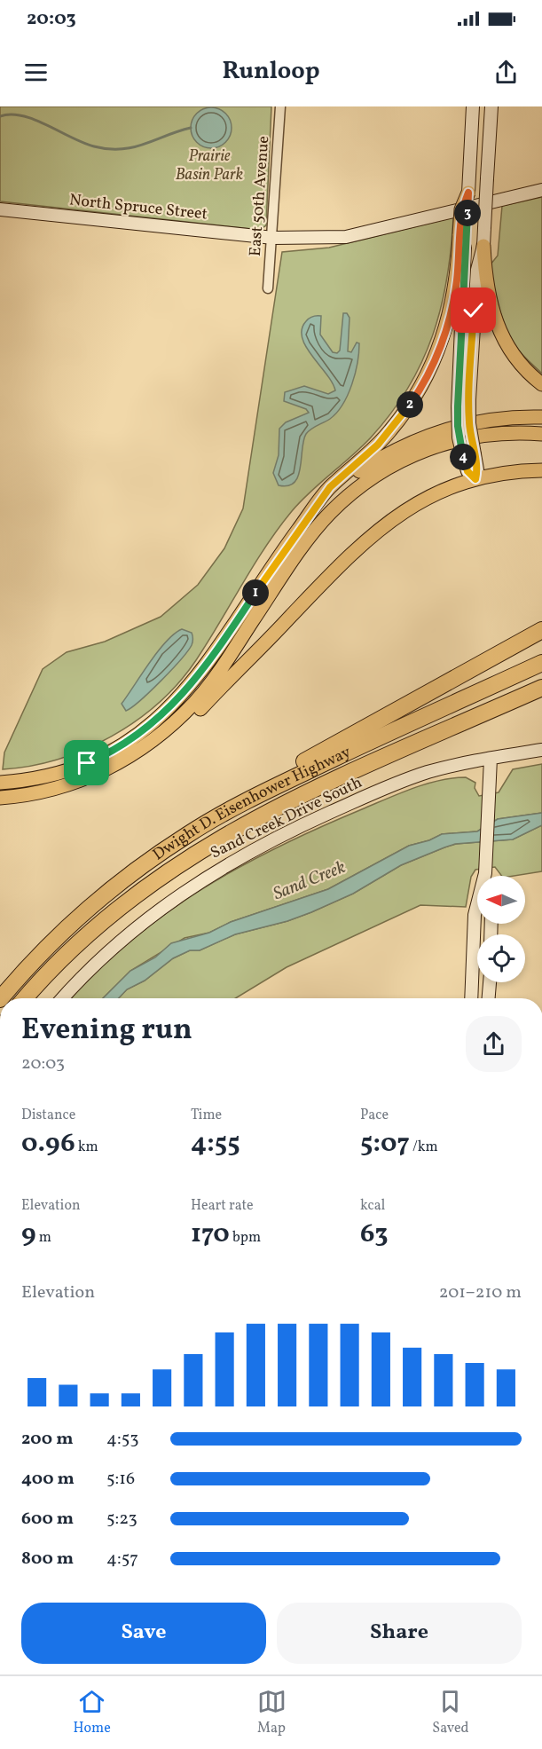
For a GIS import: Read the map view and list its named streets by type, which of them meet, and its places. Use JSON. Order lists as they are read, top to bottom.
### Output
{
  "streets": {
    "highway": ["Dwight D. Eisenhower Highway"],
    "main road": ["North Spruce Street", "Sand Creek Drive South"],
    "street": ["East 50th Avenue"]
  },
  "crossings": [
    ["East 50th Avenue", "North Spruce Street"]
  ],
  "water": ["Sand Creek"],
  "parks": ["Prairie Basin Park"],
  "north": "left",
  "page": {
    "status": "20:03",
    "header": "Runloop",
    "pins": [
      "3",
      "2",
      "4",
      "1"
    ],
    "heading": ["Evening run", "20:03"],
    "stats": [
      ["Distance", "0.96 km"],
      ["Time", "4:55"],
      ["Pace", "5:07 /km"],
      ["Elevation", "9 m"],
      ["Heart rate", "170 bpm"],
      ["kcal", "63"]
    ],
    "chart": ["Elevation", "201–210 m"],
    "list": [
      {
        "name": "200 m",
        "note": "4:53"
      },
      {
        "name": "400 m",
        "note": "5:16"
      },
      {
        "name": "600 m",
        "note": "5:23"
      },
      {
        "name": "800 m",
        "note": "4:57"
      }
    ],
    "buttons": ["Save", "Share"],
    "tabs": ["Home", "Map", "Saved"]
  }
}
